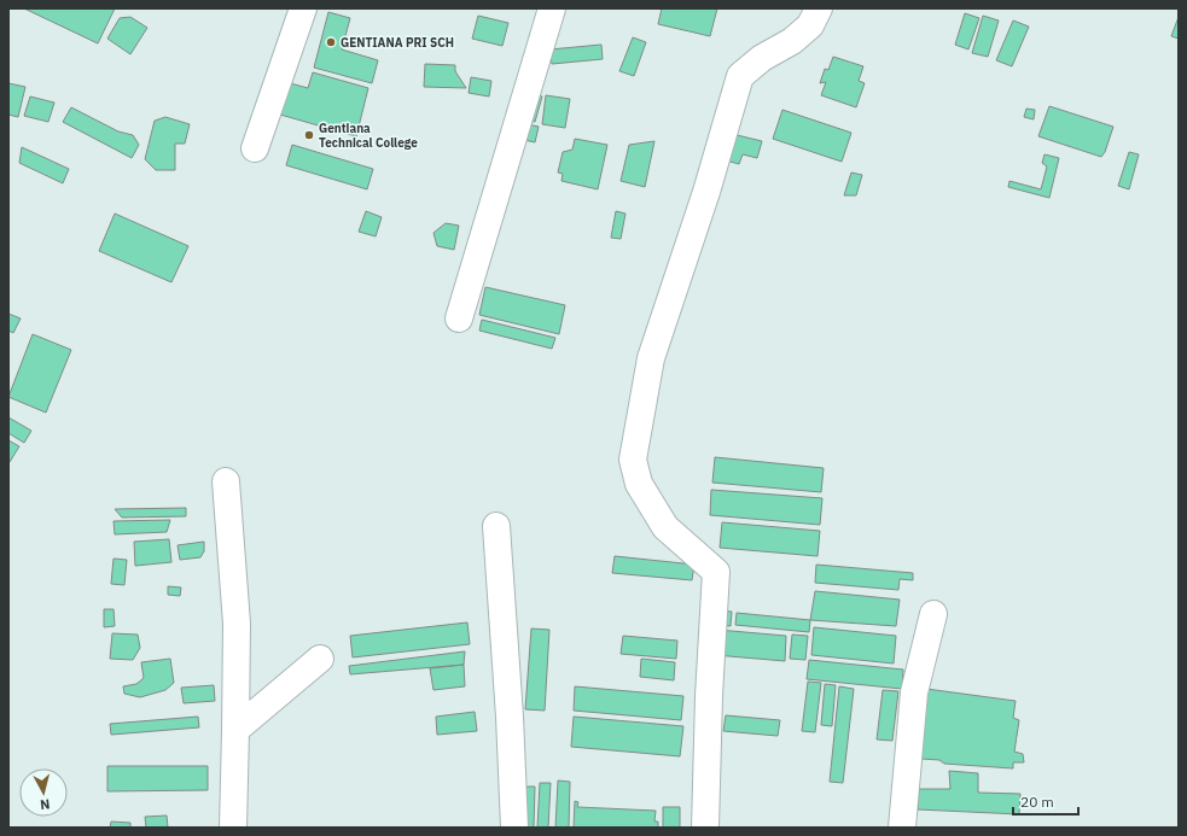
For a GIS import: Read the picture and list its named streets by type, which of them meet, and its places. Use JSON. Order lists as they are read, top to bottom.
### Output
{
  "places": ["GENTIANA PRI SCH", "Gentiana Technical College"],
  "scale_bar": "20 m",
  "north": "bottom"
}
